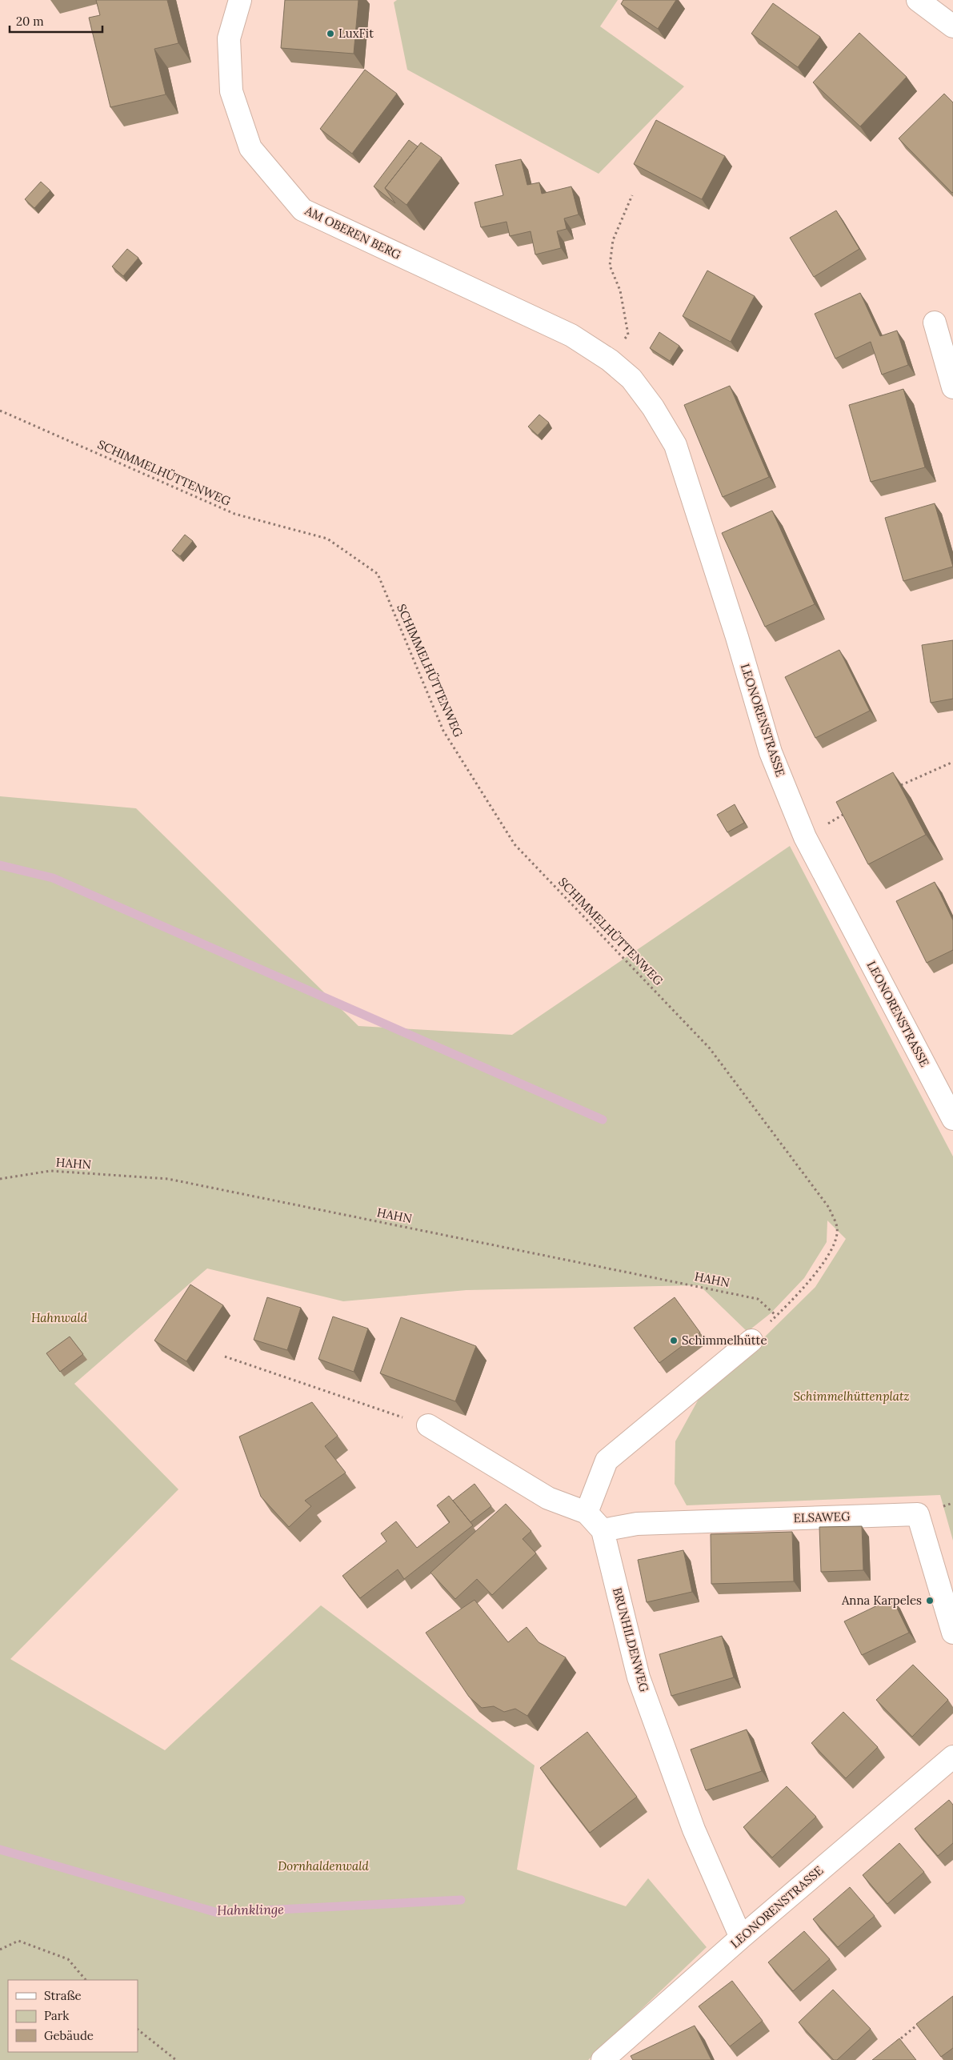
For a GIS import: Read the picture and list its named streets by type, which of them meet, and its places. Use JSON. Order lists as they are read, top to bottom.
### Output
{
  "streets": {
    "street": [
      "AM OBEREN BERG",
      "LEONORENSTRASSE",
      "ELSAWEG",
      "BRUNHILDENWEG"
    ],
    "path": ["SCHIMMELHÜTTENWEG", "HAHN"]
  },
  "crossings": [
    ["AM OBEREN BERG", "LEONORENSTRASSE"],
    ["SCHIMMELHÜTTENWEG", "HAHN"],
    ["LEONORENSTRASSE", "BRUNHILDENWEG"],
    ["ELSAWEG", "BRUNHILDENWEG"]
  ],
  "water": ["Hahnklinge"],
  "parks": ["Hahnwald", "Schimmelhüttenplatz", "Dornhaldenwald"],
  "places": ["LuxFit", "Schimmelhütte", "Anna Karpeles"],
  "legend": ["Straße", "Park", "Gebäude"],
  "scale_bar": "20 m"
}
